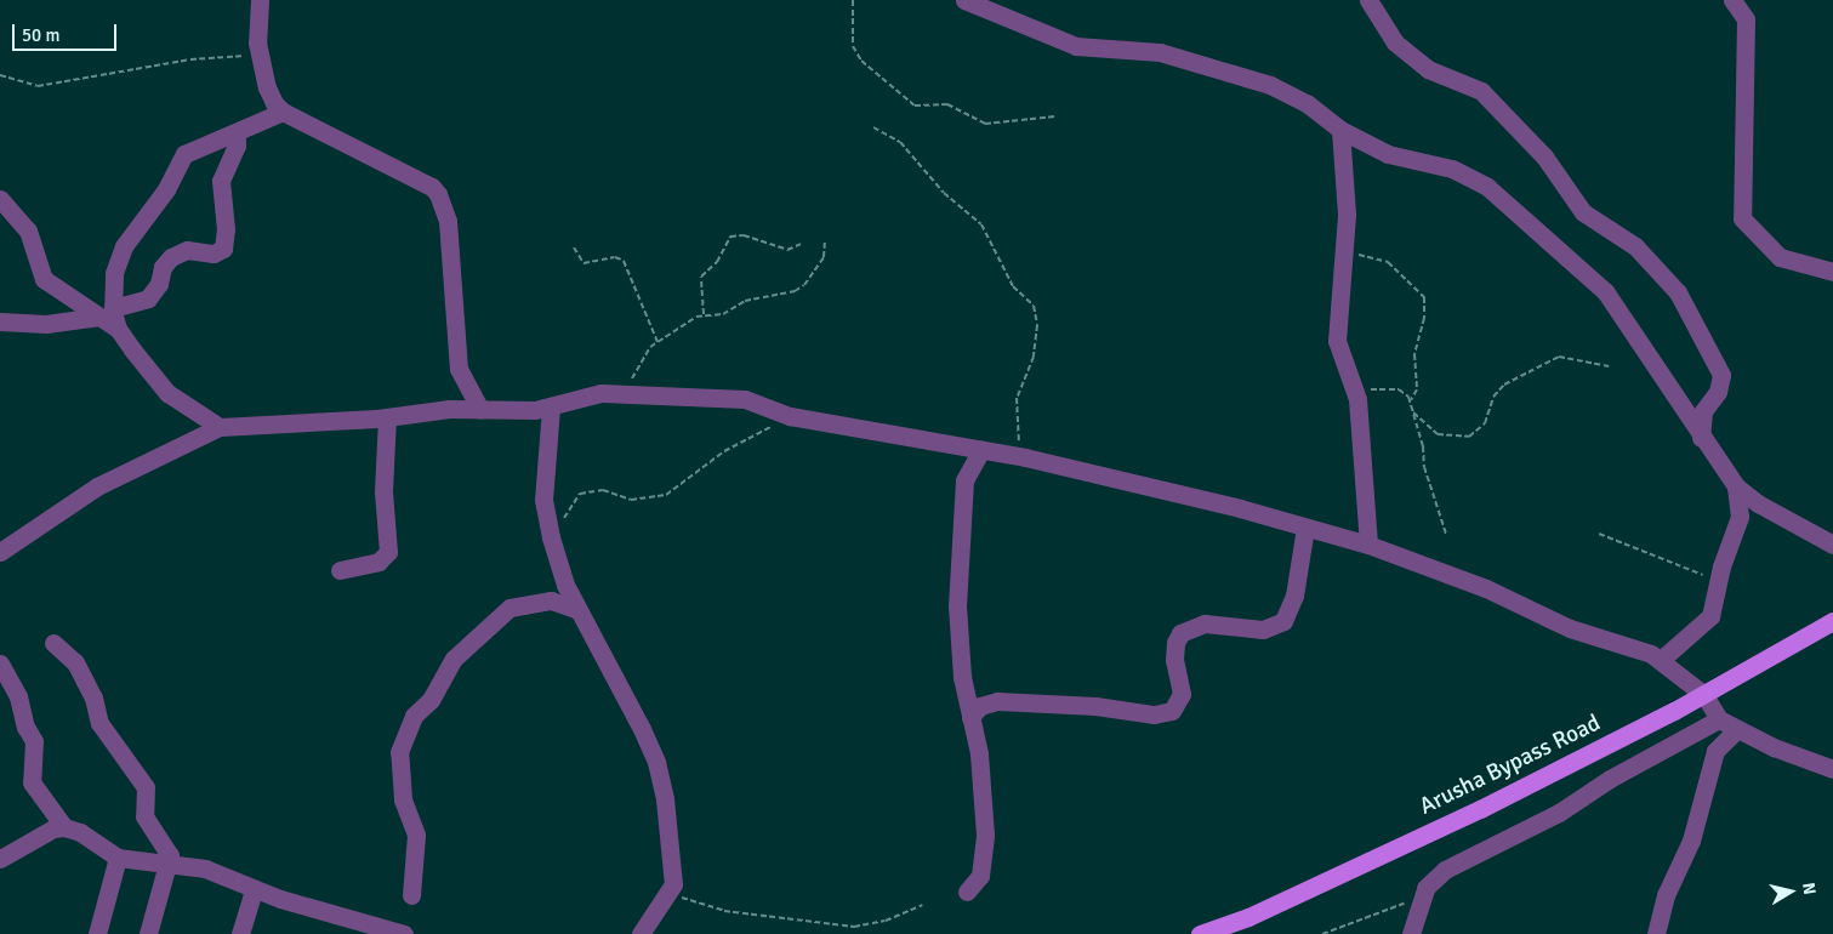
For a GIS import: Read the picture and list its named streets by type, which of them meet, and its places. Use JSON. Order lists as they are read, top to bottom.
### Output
{
  "streets": {
    "main road": ["Arusha Bypass Road"]
  },
  "scale_bar": "50 m",
  "north": "right"
}
